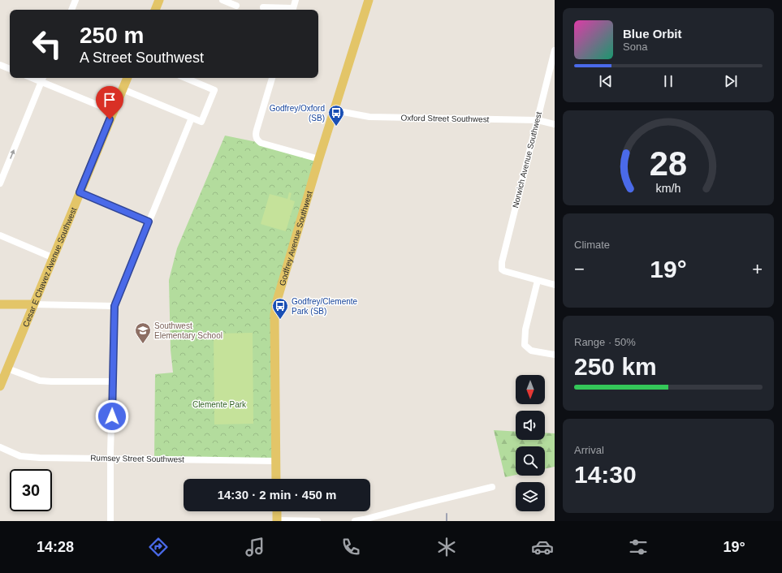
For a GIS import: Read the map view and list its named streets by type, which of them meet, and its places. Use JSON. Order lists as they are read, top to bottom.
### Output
{
  "streets": {
    "main road": ["Godfrey Avenue Southwest", "Cesar E Chavez Avenue Southwest"],
    "street": ["Oxford Street Southwest", "Norwich Avenue Southwest", "Rumsey Street Southwest"]
  },
  "crossings": [
    ["Oxford Street Southwest", "Norwich Avenue Southwest"],
    ["Oxford Street Southwest", "Godfrey Avenue Southwest"],
    ["Godfrey Avenue Southwest", "Rumsey Street Southwest"]
  ],
  "parks": ["Clemente Park"],
  "places": {
    "bus stop": ["Godfrey/Oxford (SB)", "Godfrey/Clemente Park (SB)"],
    "school or university": ["Southwest Elementary School"]
  },
  "north": "bottom",
  "page": {
    "turn": ["250 m", "A Street Southwest"],
    "song": ["Blue Orbit", "Sona"],
    "tile": [
      "Climate",
      ["Range · 50%", "250 km"],
      ["Arrival", "14:30"]
    ],
    "heat": ["−", "19°", "+"],
    "limit": "30",
    "trip": "14:30 · 2 min · 450 m",
    "tabs": ["14:28", "19°"],
    "gauge": ["28", "km/h"]
  }
}
